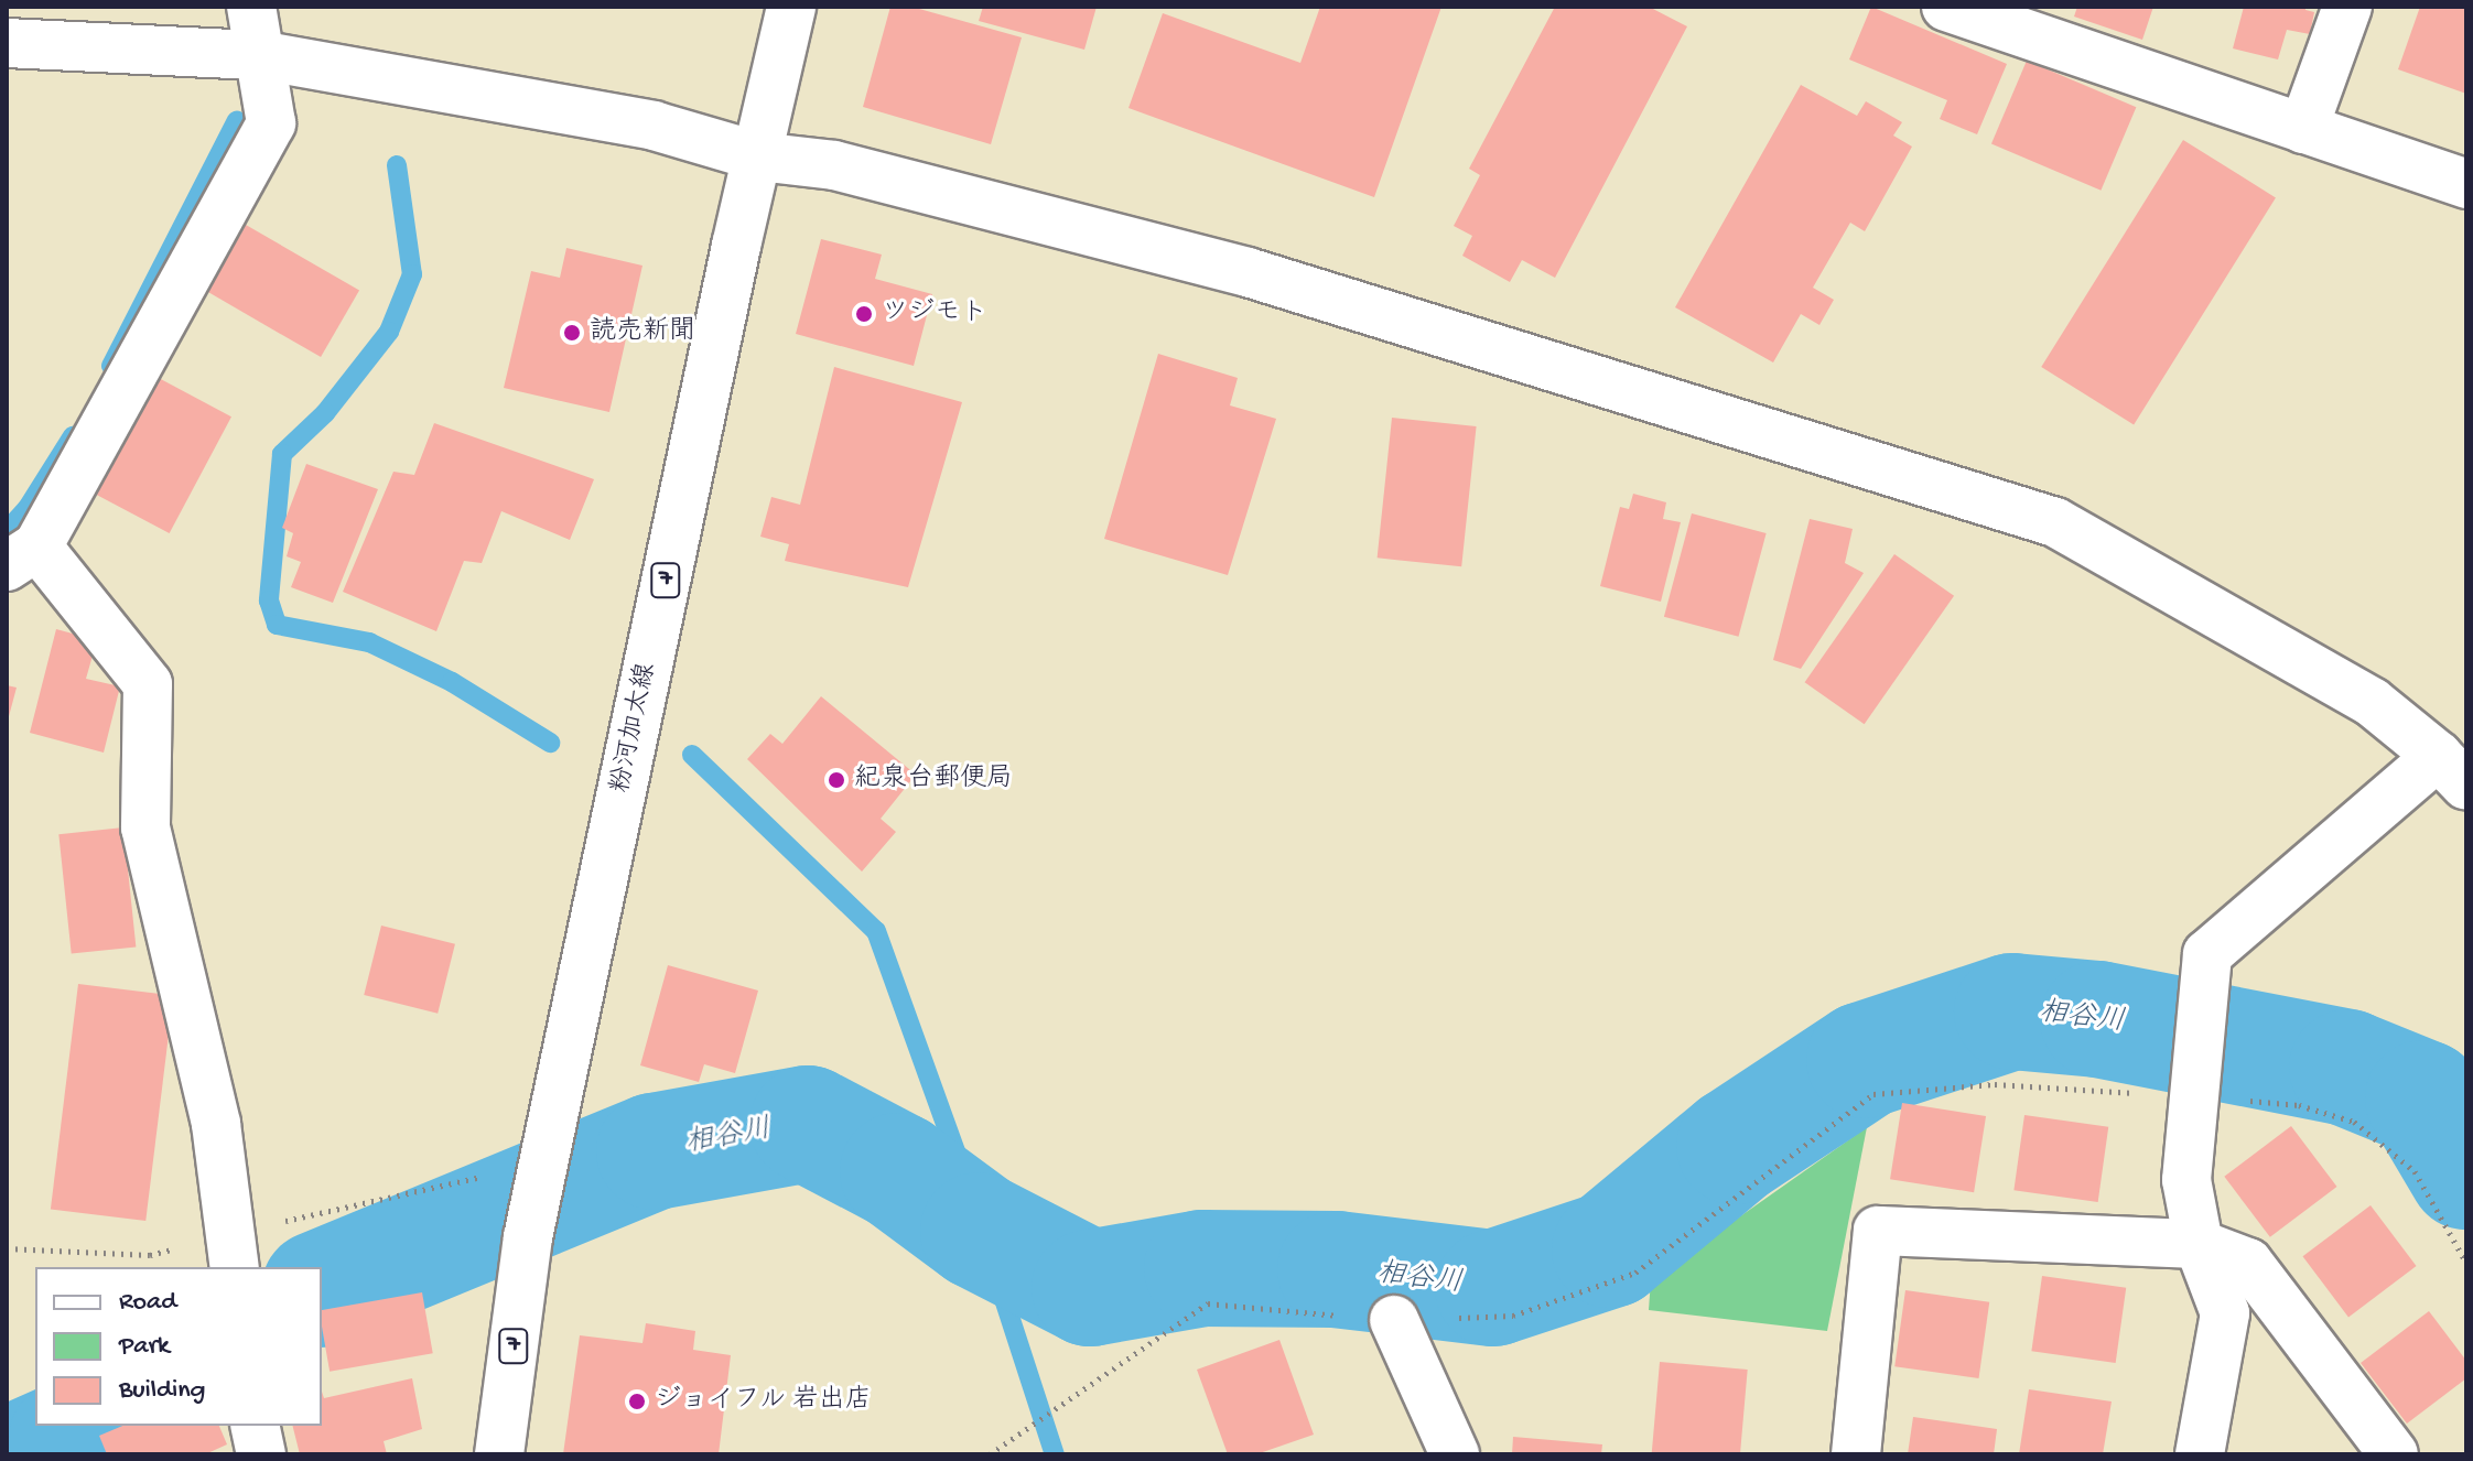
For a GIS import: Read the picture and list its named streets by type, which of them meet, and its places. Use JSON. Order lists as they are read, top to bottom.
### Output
{
  "streets": {
    "street": ["7", "粉河加太線"]
  },
  "water": ["相谷川"],
  "places": [
    "ツジモト",
    "読売新聞",
    "紀泉台郵便局",
    "ジョイフル 岩出店"
  ],
  "legend": ["Road", "Park", "Building"]
}
